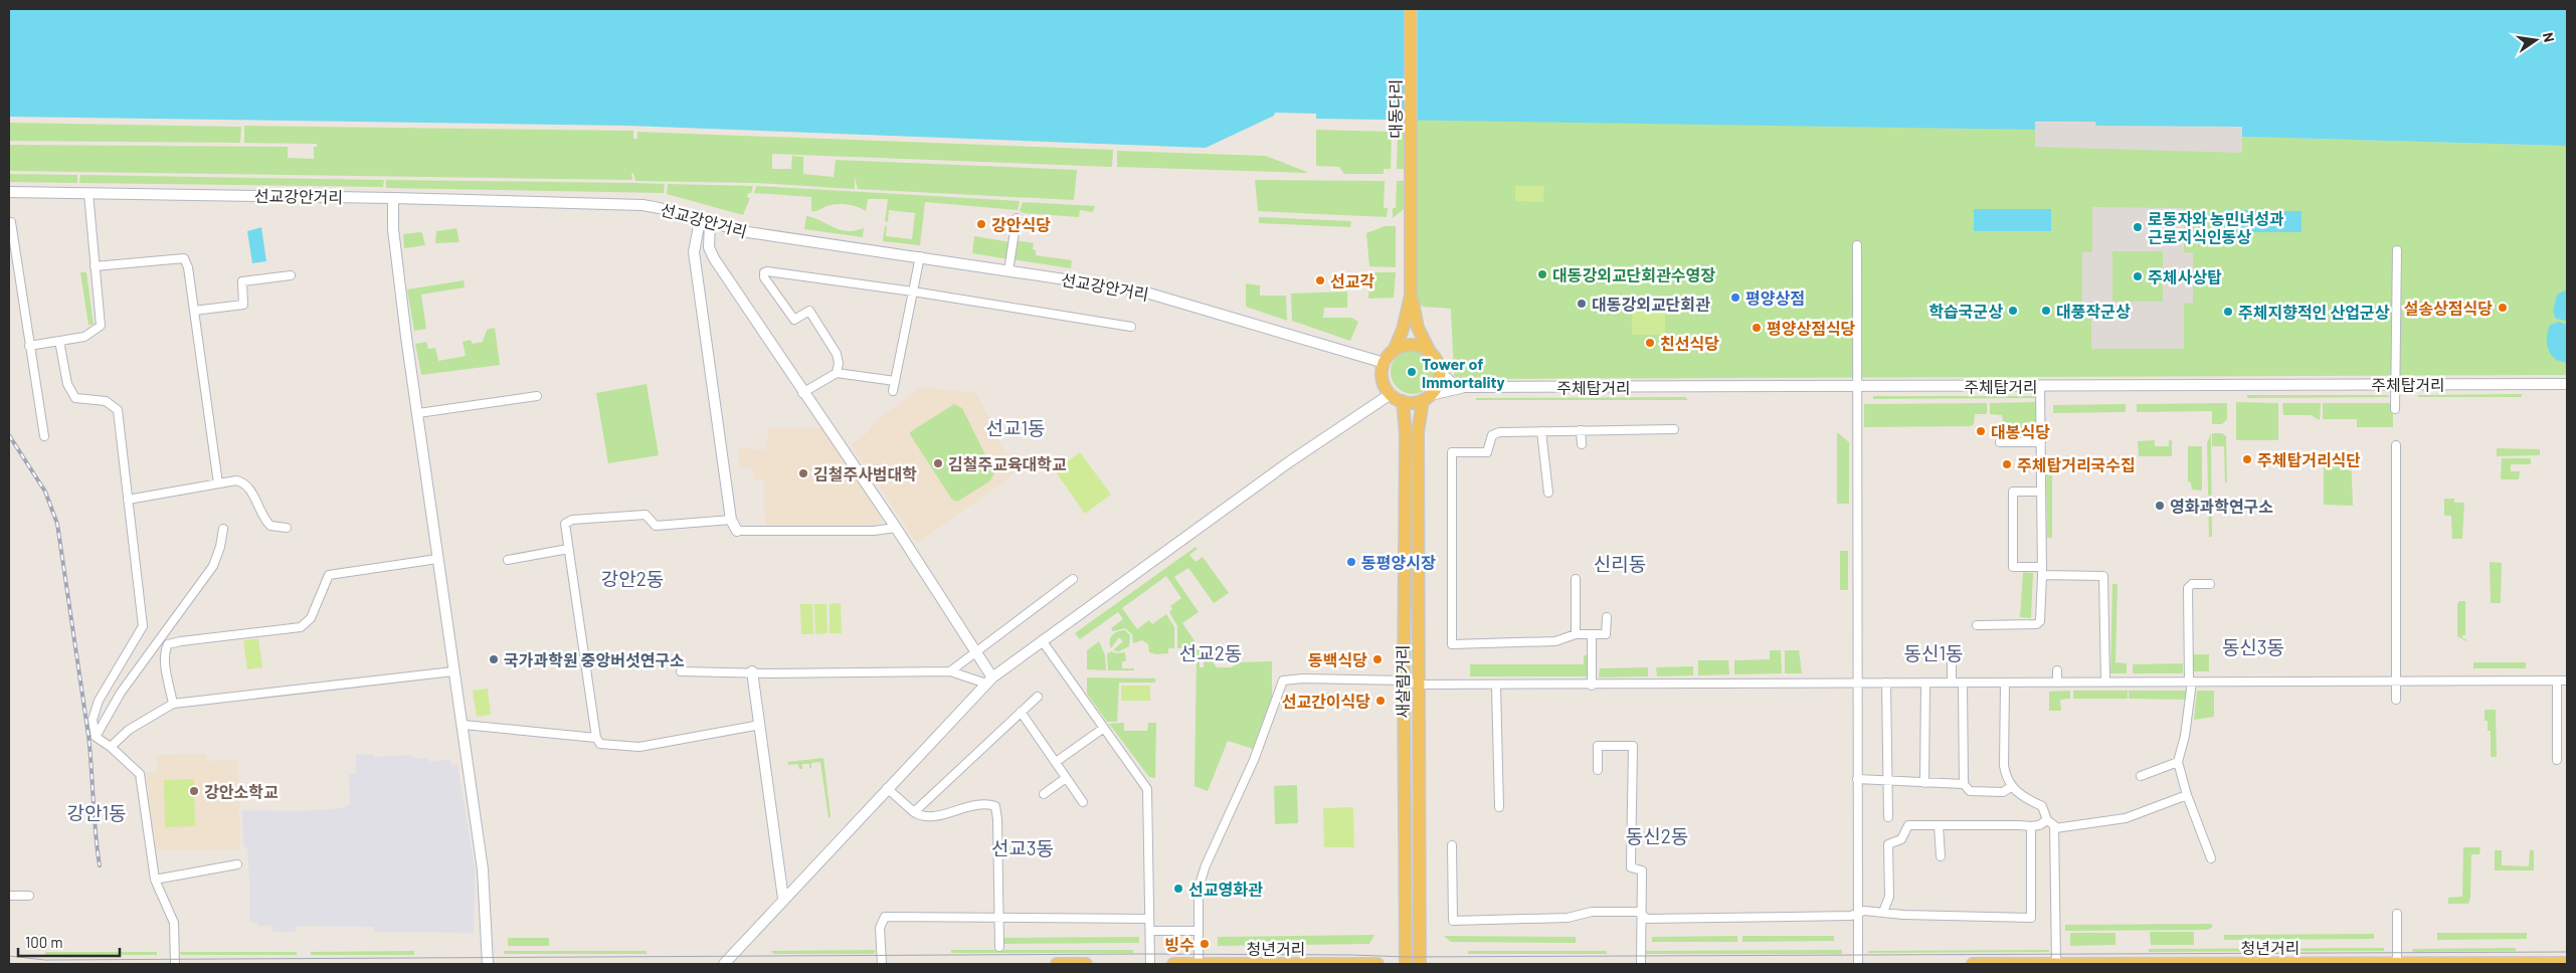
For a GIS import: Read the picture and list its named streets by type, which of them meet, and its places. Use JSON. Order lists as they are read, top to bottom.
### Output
{
  "streets": {
    "main road": [
      "대동다리",
      "선교강안거리",
      "주체탑거리",
      "새살림거리",
      "청년거리"
    ]
  },
  "crossings": [
    ["선교강안거리", "주체탑거리"],
    ["선교강안거리", "새살림거리"],
    ["주체탑거리", "새살림거리"]
  ],
  "districts": [
    "선교1동",
    "신리동",
    "강안2동",
    "동신3동",
    "선교2동",
    "동신1동",
    "강안1동",
    "동신2동",
    "선교3동"
  ],
  "places": [
    "강안식당",
    "로동자와 농민녀성과 근로지식인동상",
    "대동강외교단회관수영장",
    "주체사상탑",
    "선교각",
    "평양상점",
    "대동강외교단회관",
    "설송상점식당",
    "학습국군상",
    "대풍작군상",
    "주체지향적인 산업군상",
    "평양상점식당",
    "친선식당",
    "Tower of Immortality",
    "대봉식당",
    "주체탑거리식단",
    "김철주교육대학교",
    "주체탑거리국수집",
    "김철주사범대학",
    "영화과학연구소",
    "동평양시장",
    "국가과학원 중앙버섯연구소",
    "동백식당",
    "선교간이식당",
    "강안소학교",
    "선교영화관",
    "빙수"
  ],
  "scale_bar": "100 m",
  "north": "right"
}
